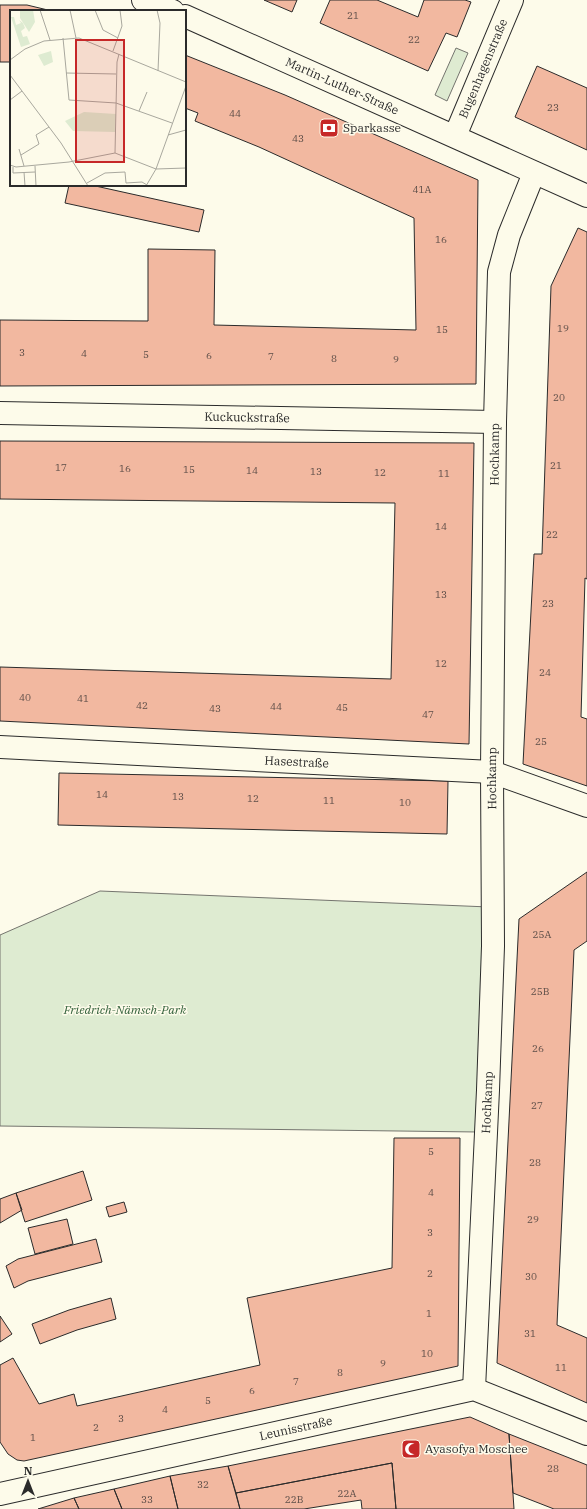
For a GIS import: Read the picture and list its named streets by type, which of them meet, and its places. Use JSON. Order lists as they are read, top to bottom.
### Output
{
  "streets": {
    "street": [
      "Bugenhagenstraße",
      "Martin-Luther-Straße",
      "Kuckuckstraße",
      "Hochkamp",
      "Hasestraße",
      "Leunisstraße"
    ]
  },
  "crossings": [
    ["Bugenhagenstraße", "Martin-Luther-Straße"],
    ["Martin-Luther-Straße", "Hochkamp"],
    ["Kuckuckstraße", "Hochkamp"],
    ["Hochkamp", "Hasestraße"],
    ["Hochkamp", "Leunisstraße"]
  ],
  "parks": ["Friedrich-Nämsch-Park"],
  "places": {
    "bank": ["Sparkasse"],
    "mosque": ["Ayasofya Moschee"]
  },
  "house_numbers": [
    "21",
    "22",
    "23",
    "44",
    "43",
    "41A",
    "16",
    "19",
    "15",
    "3",
    "4",
    "5",
    "6",
    "7",
    "8",
    "9",
    "20",
    "21",
    "17",
    "16",
    "15",
    "14",
    "13",
    "12",
    "11",
    "14",
    "22",
    "13",
    "23",
    "12",
    "24",
    "40",
    "41",
    "42",
    "44",
    "45",
    "43",
    "47",
    "25",
    "14",
    "13",
    "12",
    "11",
    "10",
    "25A",
    "25B",
    "26",
    "27",
    "5",
    "28",
    "4",
    "29",
    "3",
    "2",
    "30",
    "1",
    "31",
    "10",
    "9",
    "11",
    "8",
    "7",
    "6",
    "5",
    "4",
    "3",
    "2",
    "1",
    "28",
    "32",
    "22A",
    "33",
    "22B"
  ],
  "north": "top"
}
